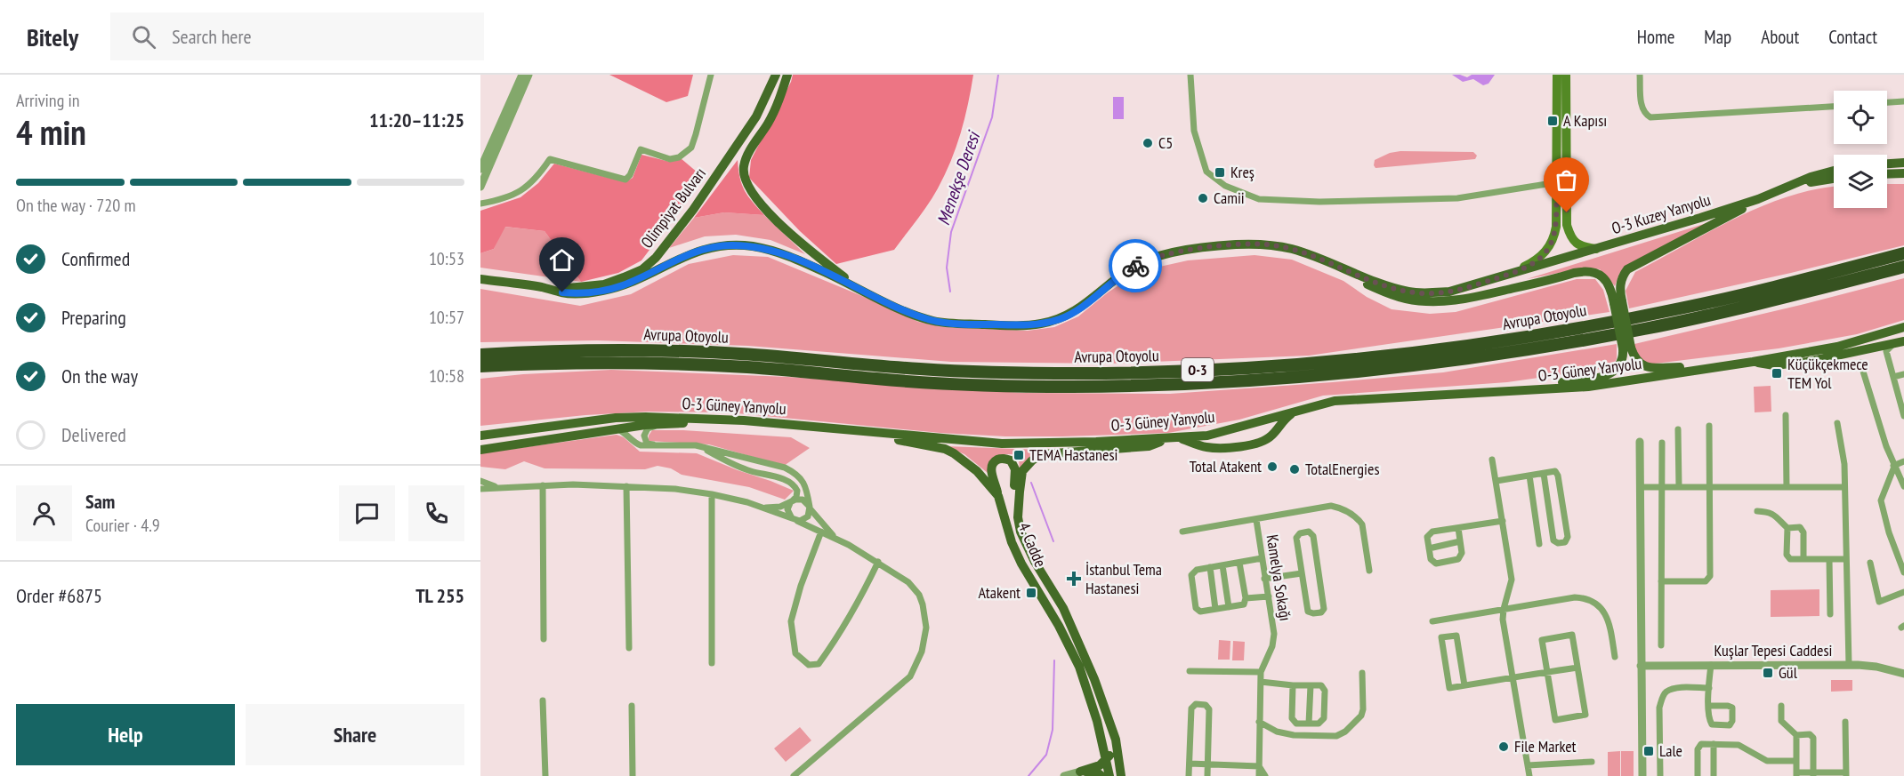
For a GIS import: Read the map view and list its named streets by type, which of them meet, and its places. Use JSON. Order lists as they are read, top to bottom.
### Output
{
  "streets": {
    "highway": ["Avrupa Otoyolu", "O-3"],
    "main road": [
      "Olimpiyat Bulvarı",
      "O-3 Kuzey Yanyolu",
      "O-3 Güney Yanyolu",
      "4. Cadde"
    ],
    "street": ["Kamelya Sokağı", "Kuşlar Tepesi Caddesi"]
  },
  "crossings": [
    ["Olimpiyat Bulvarı", "O-3 Kuzey Yanyolu"],
    ["O-3 Güney Yanyolu", "4. Cadde"]
  ],
  "water": ["Menekşe Deresi"],
  "places": {
    "transit": [
      "A Kapısı",
      "Kreş",
      "Küçükçekmece TEM Yol",
      "TEMA Hastanesi",
      "Atakent",
      "Gül",
      "Lale"
    ],
    "other": [
      "C5",
      "Camii",
      "Total Atakent",
      "TotalEnergies",
      "File Market"
    ],
    "health": ["İstanbul Tema Hastanesi"]
  },
  "page": {
    "header": "Bitely",
    "search": "Search here",
    "nav": [
      "Home",
      "Map",
      "About",
      "Contact"
    ],
    "heading": ["4 min", "Arriving in", "11:20–11:25"],
    "panel": [
      "Sam",
      "Courier · 4.9",
      "Order #6875",
      "TL 255"
    ],
    "bar": "On the way · 720 m",
    "list": [
      ["Confirmed", "10:53"],
      ["Preparing", "10:57"],
      ["On the way", "10:58"],
      "Delivered"
    ],
    "buttons": ["Help", "Share"]
  }
}
